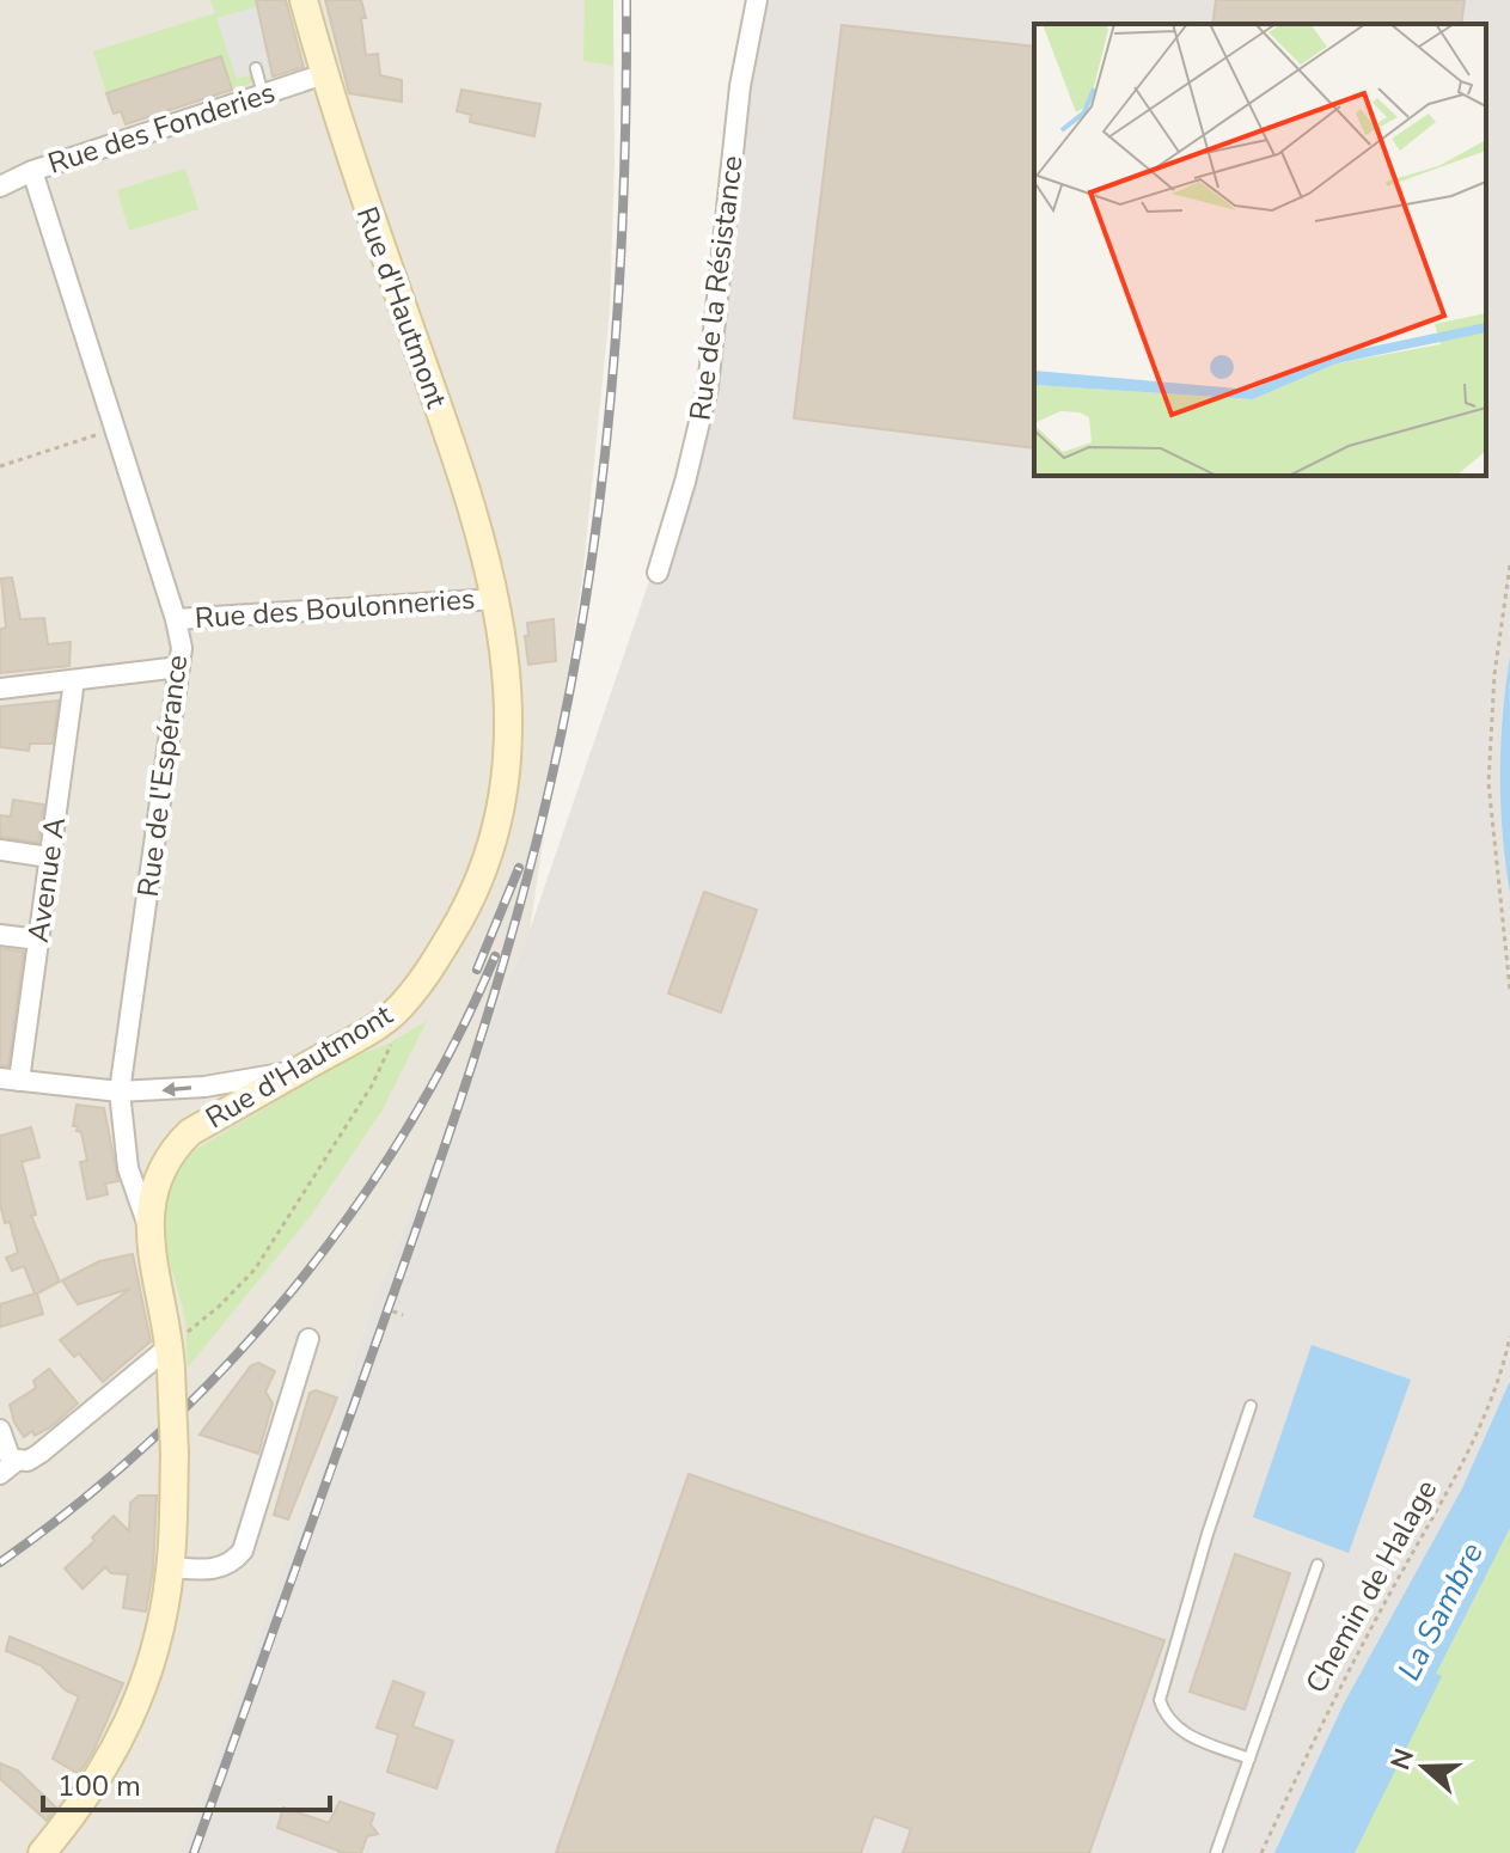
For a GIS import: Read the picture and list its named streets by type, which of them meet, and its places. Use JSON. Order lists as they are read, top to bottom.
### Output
{
  "streets": {
    "street": [
      "Rue des Fonderies",
      "Rue de la Résistance",
      "Rue d'Hautmont",
      "Rue des Boulonneries",
      "Rue de l'Espérance",
      "Avenue A"
    ],
    "path": ["Chemin de Halage"]
  },
  "crossings": [
    ["Rue des Fonderies", "Rue d'Hautmont"],
    ["Rue des Fonderies", "Rue de l'Espérance"],
    ["Rue d'Hautmont", "Rue des Boulonneries"],
    ["Rue d'Hautmont", "Rue de l'Espérance"],
    ["Rue des Boulonneries", "Rue de l'Espérance"]
  ],
  "water": ["La Sambre"],
  "scale_bar": "100 m",
  "north": "left"
}
